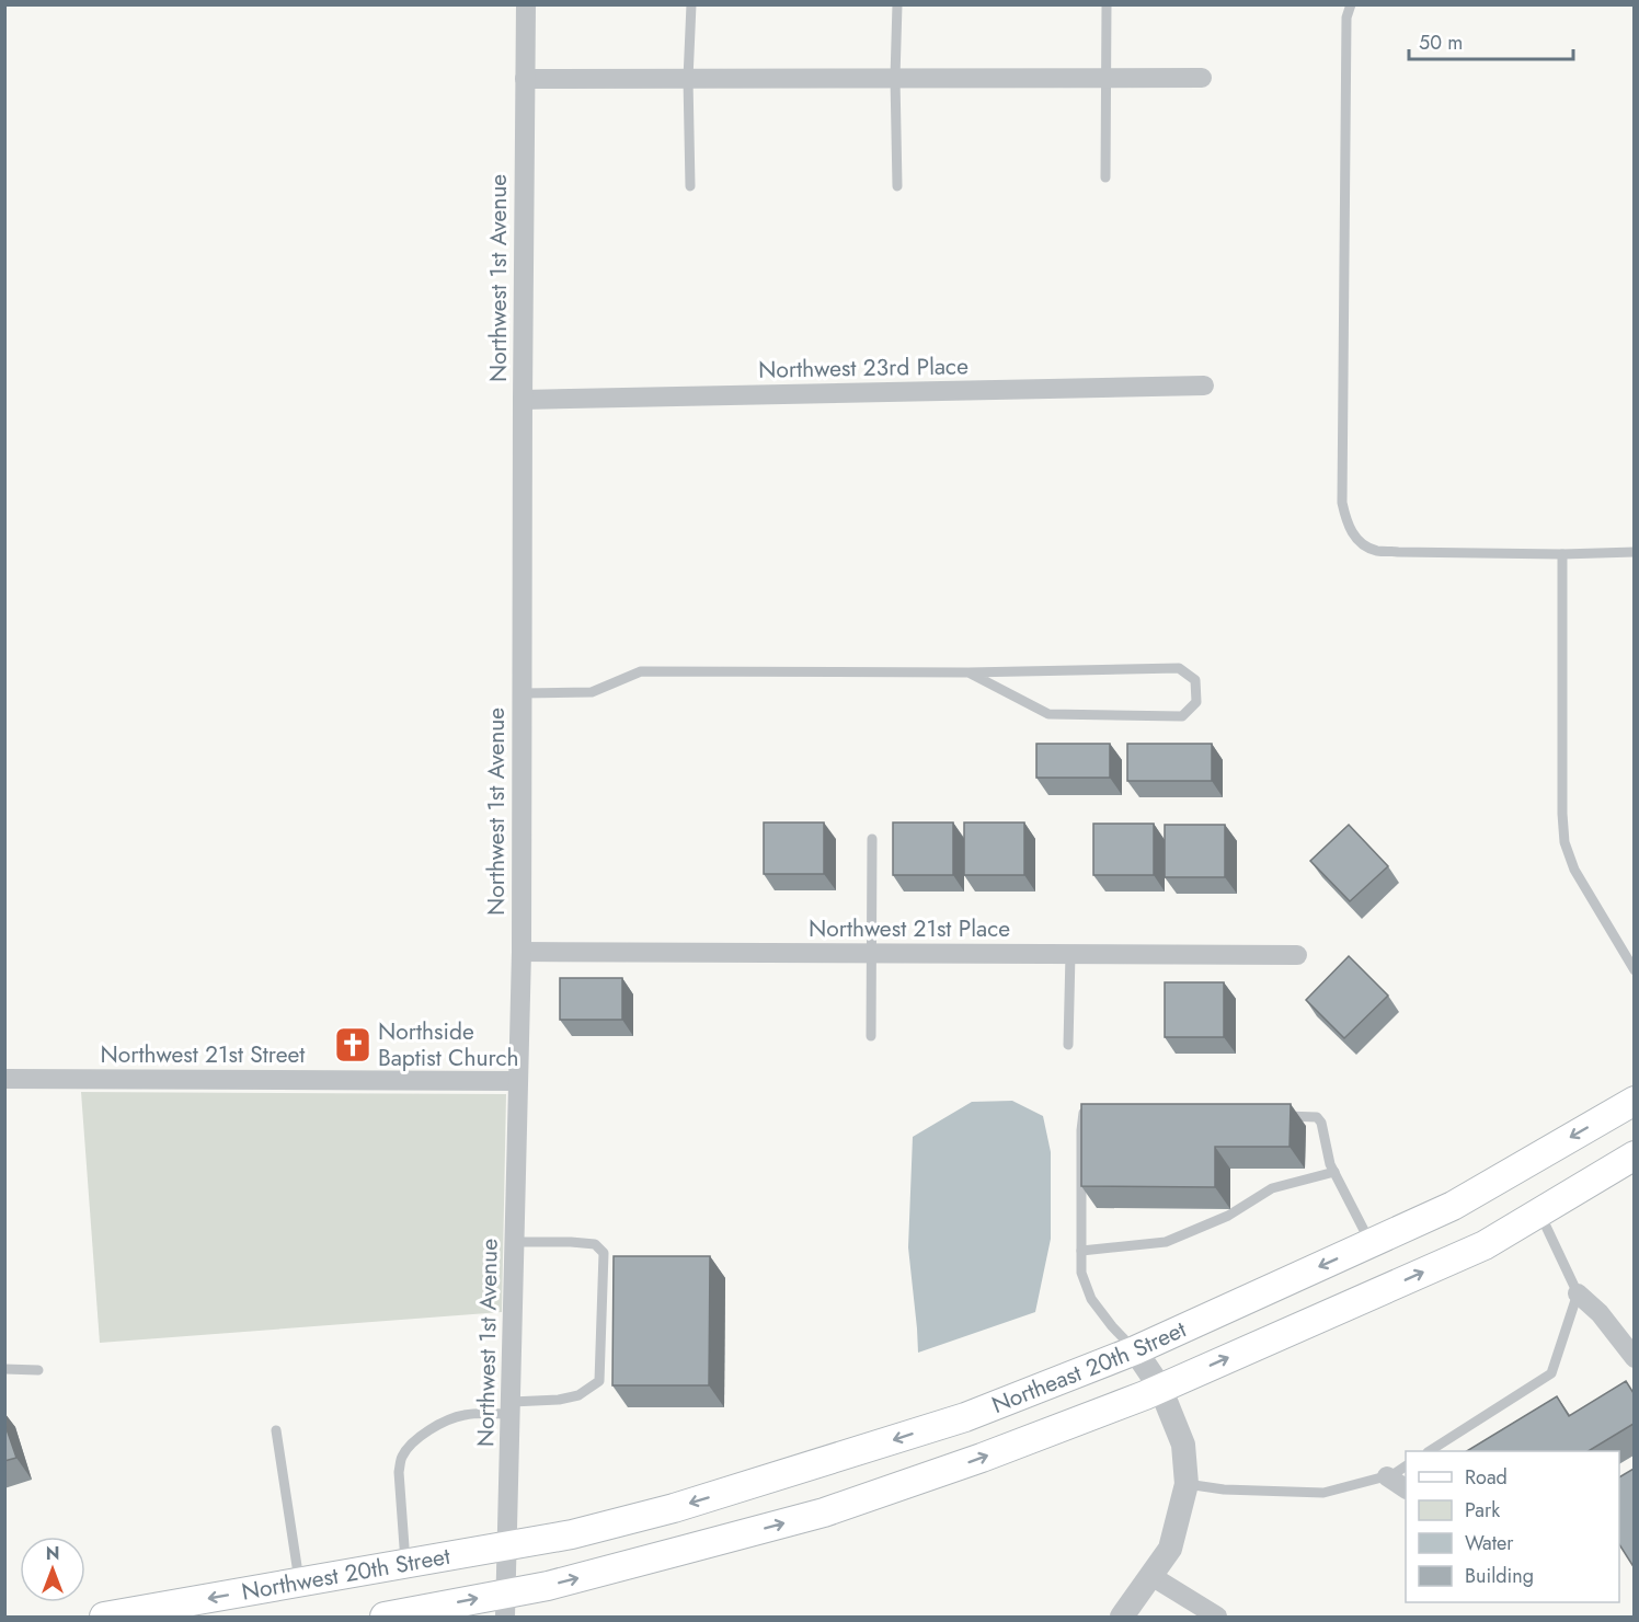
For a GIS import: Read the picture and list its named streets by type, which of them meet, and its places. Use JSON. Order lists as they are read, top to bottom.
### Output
{
  "streets": {
    "main road": ["Northeast 20th Street", "Northwest 20th Street"],
    "street": [
      "Northwest 1st Avenue",
      "Northwest 23rd Place",
      "Northwest 21st Place",
      "Northwest 21st Street"
    ]
  },
  "crossings": [
    ["Northwest 1st Avenue", "Northwest 23rd Place"],
    ["Northwest 1st Avenue", "Northwest 21st Place"],
    ["Northwest 1st Avenue", "Northwest 21st Street"],
    ["Northwest 1st Avenue", "Northeast 20th Street"],
    ["Northwest 1st Avenue", "Northwest 20th Street"],
    ["Northeast 20th Street", "Northwest 20th Street"]
  ],
  "places": {
    "church": ["Northside Baptist Church"]
  },
  "legend": [
    "Road",
    "Park",
    "Water",
    "Building"
  ],
  "scale_bar": "50 m",
  "north": "top"
}
